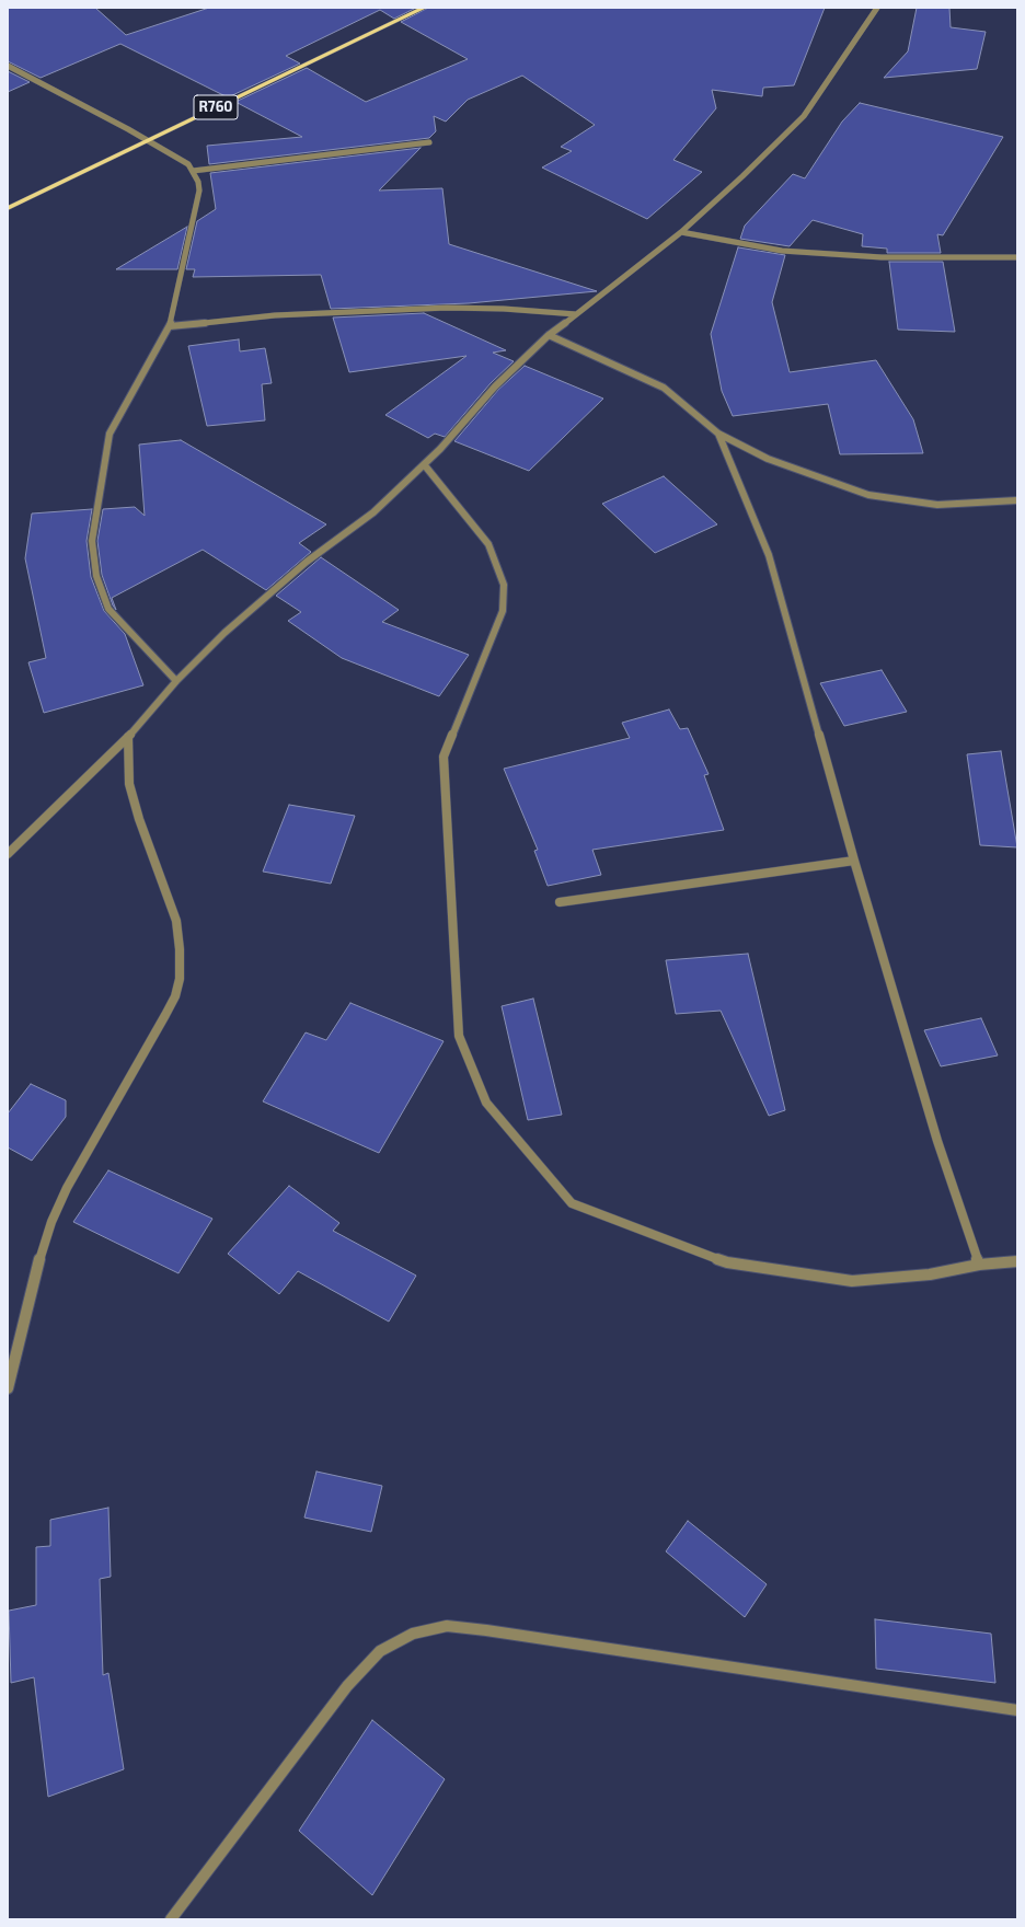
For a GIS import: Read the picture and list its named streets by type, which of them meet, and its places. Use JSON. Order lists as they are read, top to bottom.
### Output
{
  "streets": {
    "main road": ["R760"]
  }
}
